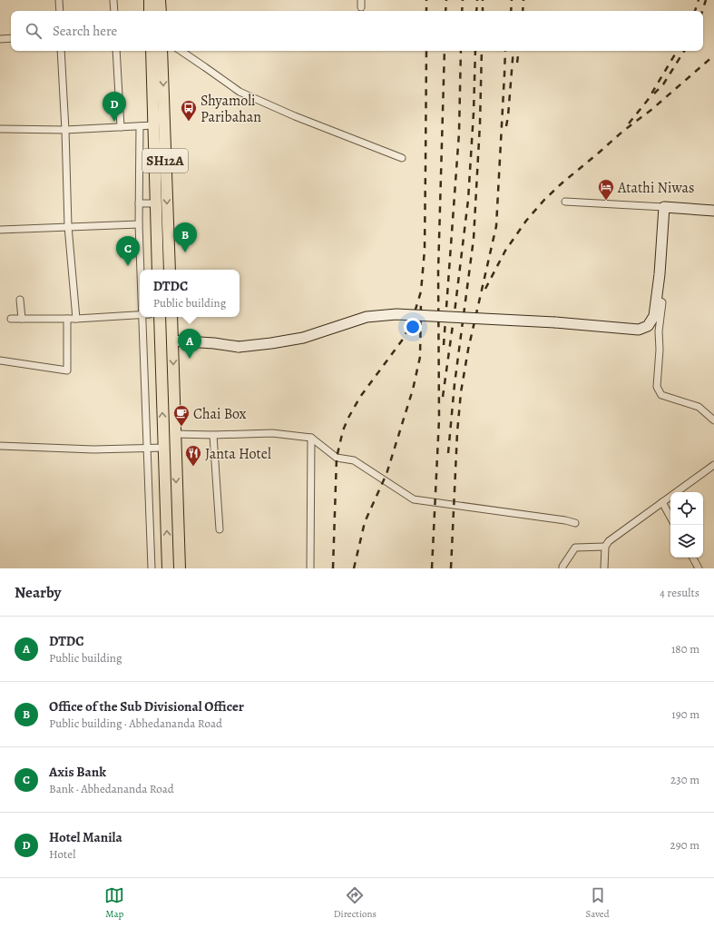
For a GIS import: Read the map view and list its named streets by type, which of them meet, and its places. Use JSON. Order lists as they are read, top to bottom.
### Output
{
  "streets": {
    "main road": ["SH12A"]
  },
  "places": {
    "bus stop": ["Shyamoli Paribahan"],
    "hotel": ["Atathi Niwas"],
    "cafe": ["Chai Box"],
    "restaurant": ["Janta Hotel"]
  },
  "page": {
    "search": "Search here",
    "pins": [
      "D",
      "B",
      "C",
      "A"
    ],
    "popup": ["DTDC", "Public building"],
    "heading": ["Nearby", "4 results"],
    "list": [
      {
        "mark": "A",
        "name": "DTDC",
        "note": "Public building",
        "value": "180 m"
      },
      {
        "mark": "B",
        "name": "Office of the Sub Divisional Officer",
        "note": "Public building · Abhedananda Road",
        "value": "190 m"
      },
      {
        "mark": "C",
        "name": "Axis Bank",
        "note": "Bank · Abhedananda Road",
        "value": "230 m"
      },
      {
        "mark": "D",
        "name": "Hotel Manila",
        "note": "Hotel",
        "value": "290 m"
      }
    ],
    "nav": ["Map", "Directions", "Saved"]
  }
}
